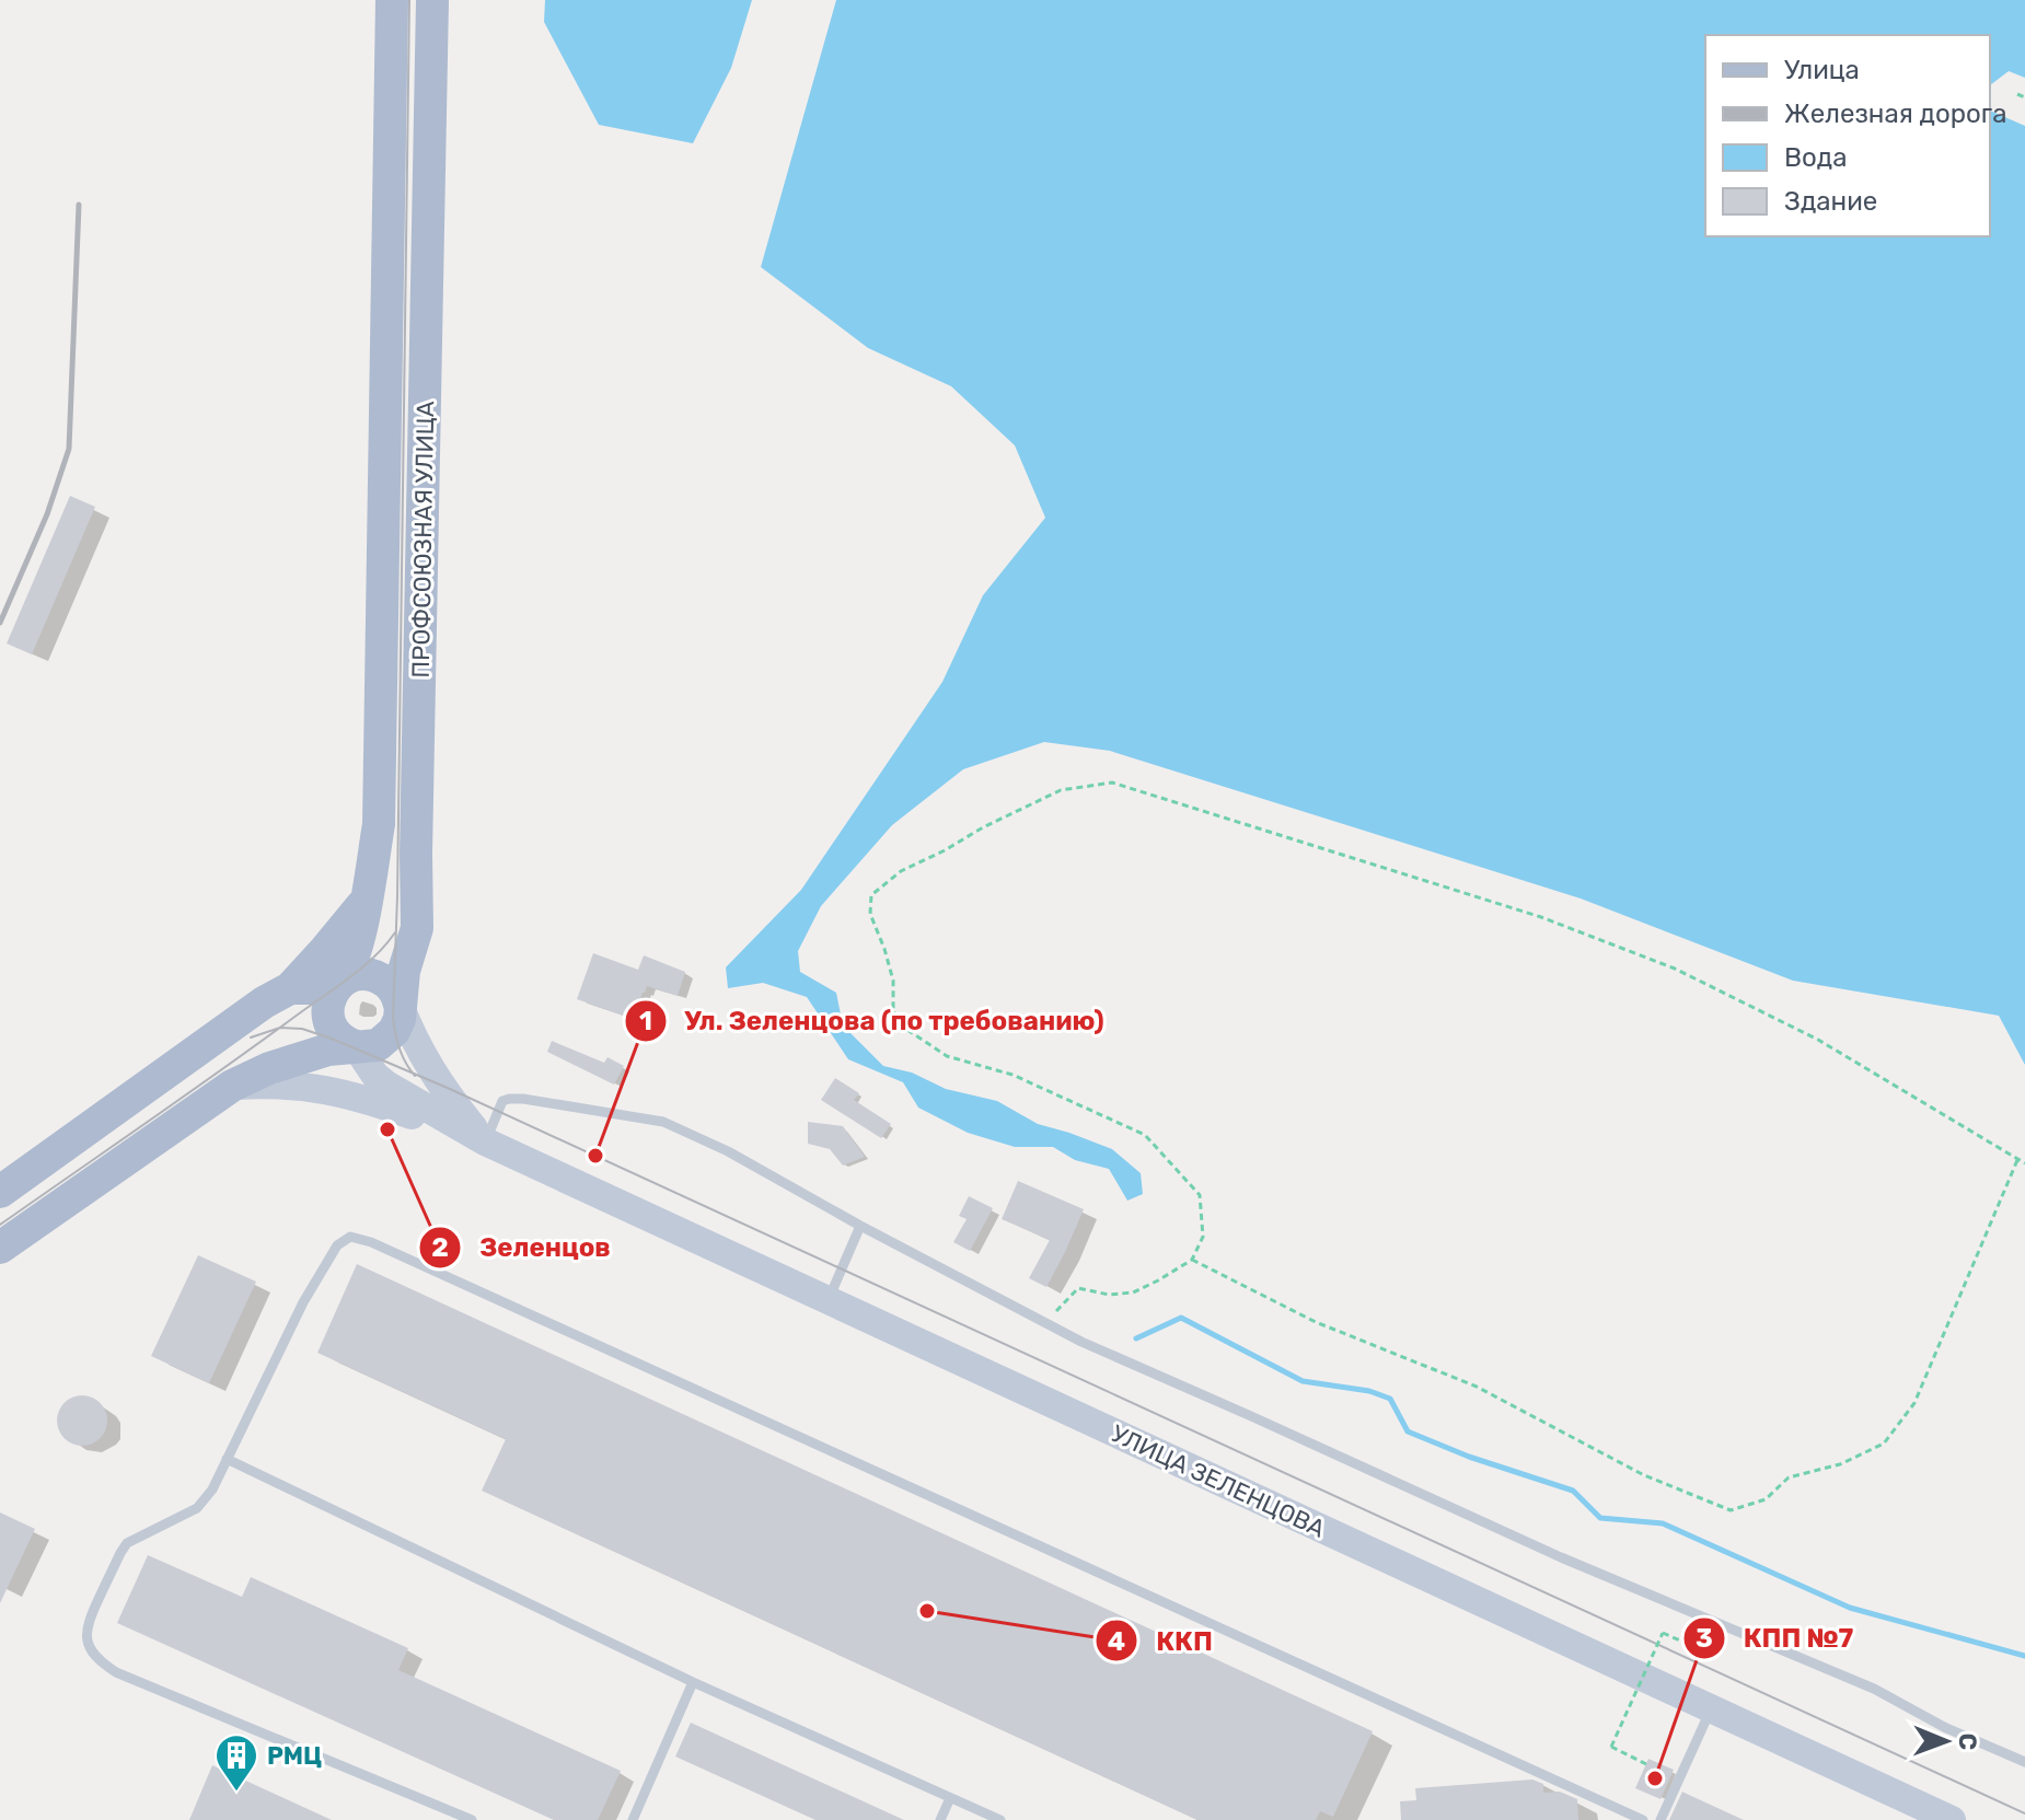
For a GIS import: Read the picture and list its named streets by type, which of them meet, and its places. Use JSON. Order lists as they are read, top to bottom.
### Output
{
  "streets": {
    "main road": ["ПРОФСОЮЗНАЯ УЛИЦА", "УЛИЦА ЗЕЛЕНЦОВА"]
  },
  "crossings": [
    ["ПРОФСОЮЗНАЯ УЛИЦА", "УЛИЦА ЗЕЛЕНЦОВА"]
  ],
  "places": {
    "other": [
      "Зеленцов",
      "Ул. Зеленцова (по требованию)",
      "ККП",
      "КПП №7"
    ],
    "building": ["РМЦ"]
  },
  "legend": [
    "Улица",
    "Железная дорога",
    "Вода",
    "Здание"
  ],
  "north": "right"
}
